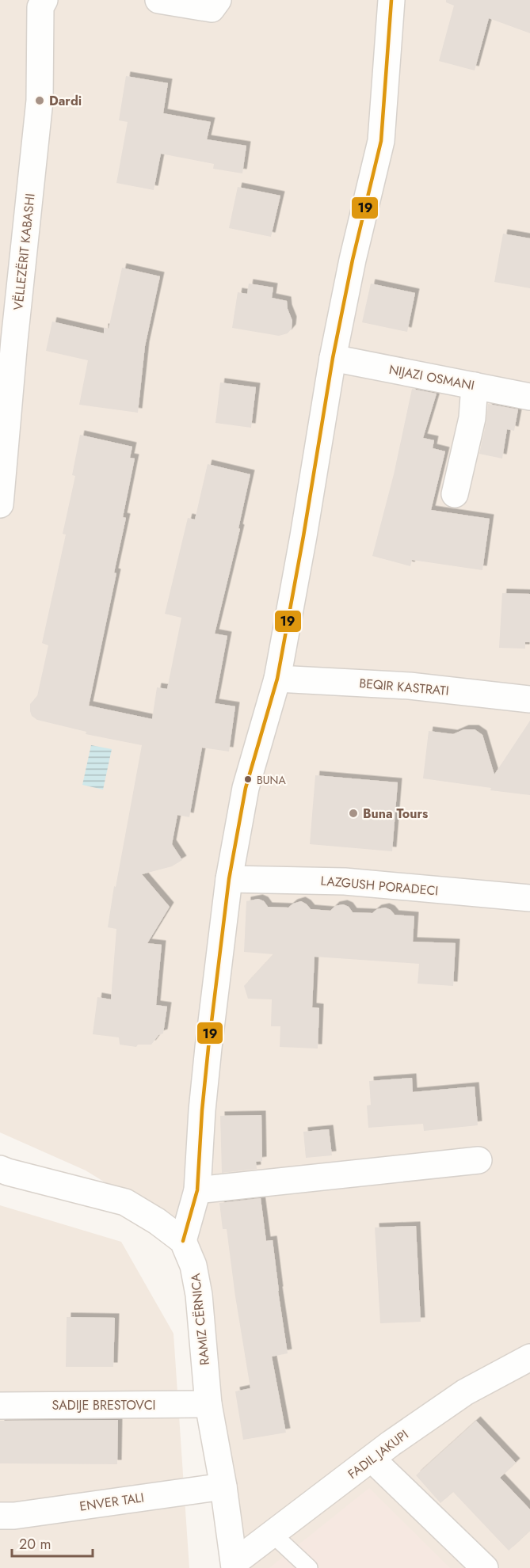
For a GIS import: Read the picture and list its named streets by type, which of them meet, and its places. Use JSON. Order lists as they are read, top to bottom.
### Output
{
  "streets": {
    "street": [
      "VËLLEZËRIT KABASHI",
      "NIJAZI OSMANI",
      "BEQIR KASTRATI",
      "LAZGUSH PORADECI",
      "RAMIZ CËRNICA",
      "SADIJE BRESTOVCI",
      "FADIL JAKUPI",
      "ENVER TALI"
    ]
  },
  "crossings": [
    ["RAMIZ CËRNICA", "SADIJE BRESTOVCI"],
    ["RAMIZ CËRNICA", "FADIL JAKUPI"],
    ["RAMIZ CËRNICA", "ENVER TALI"]
  ],
  "places": ["Dardi", "BUNA", "Buna Tours"],
  "lines": ["transit line 19"],
  "scale_bar": "20 m"
}
